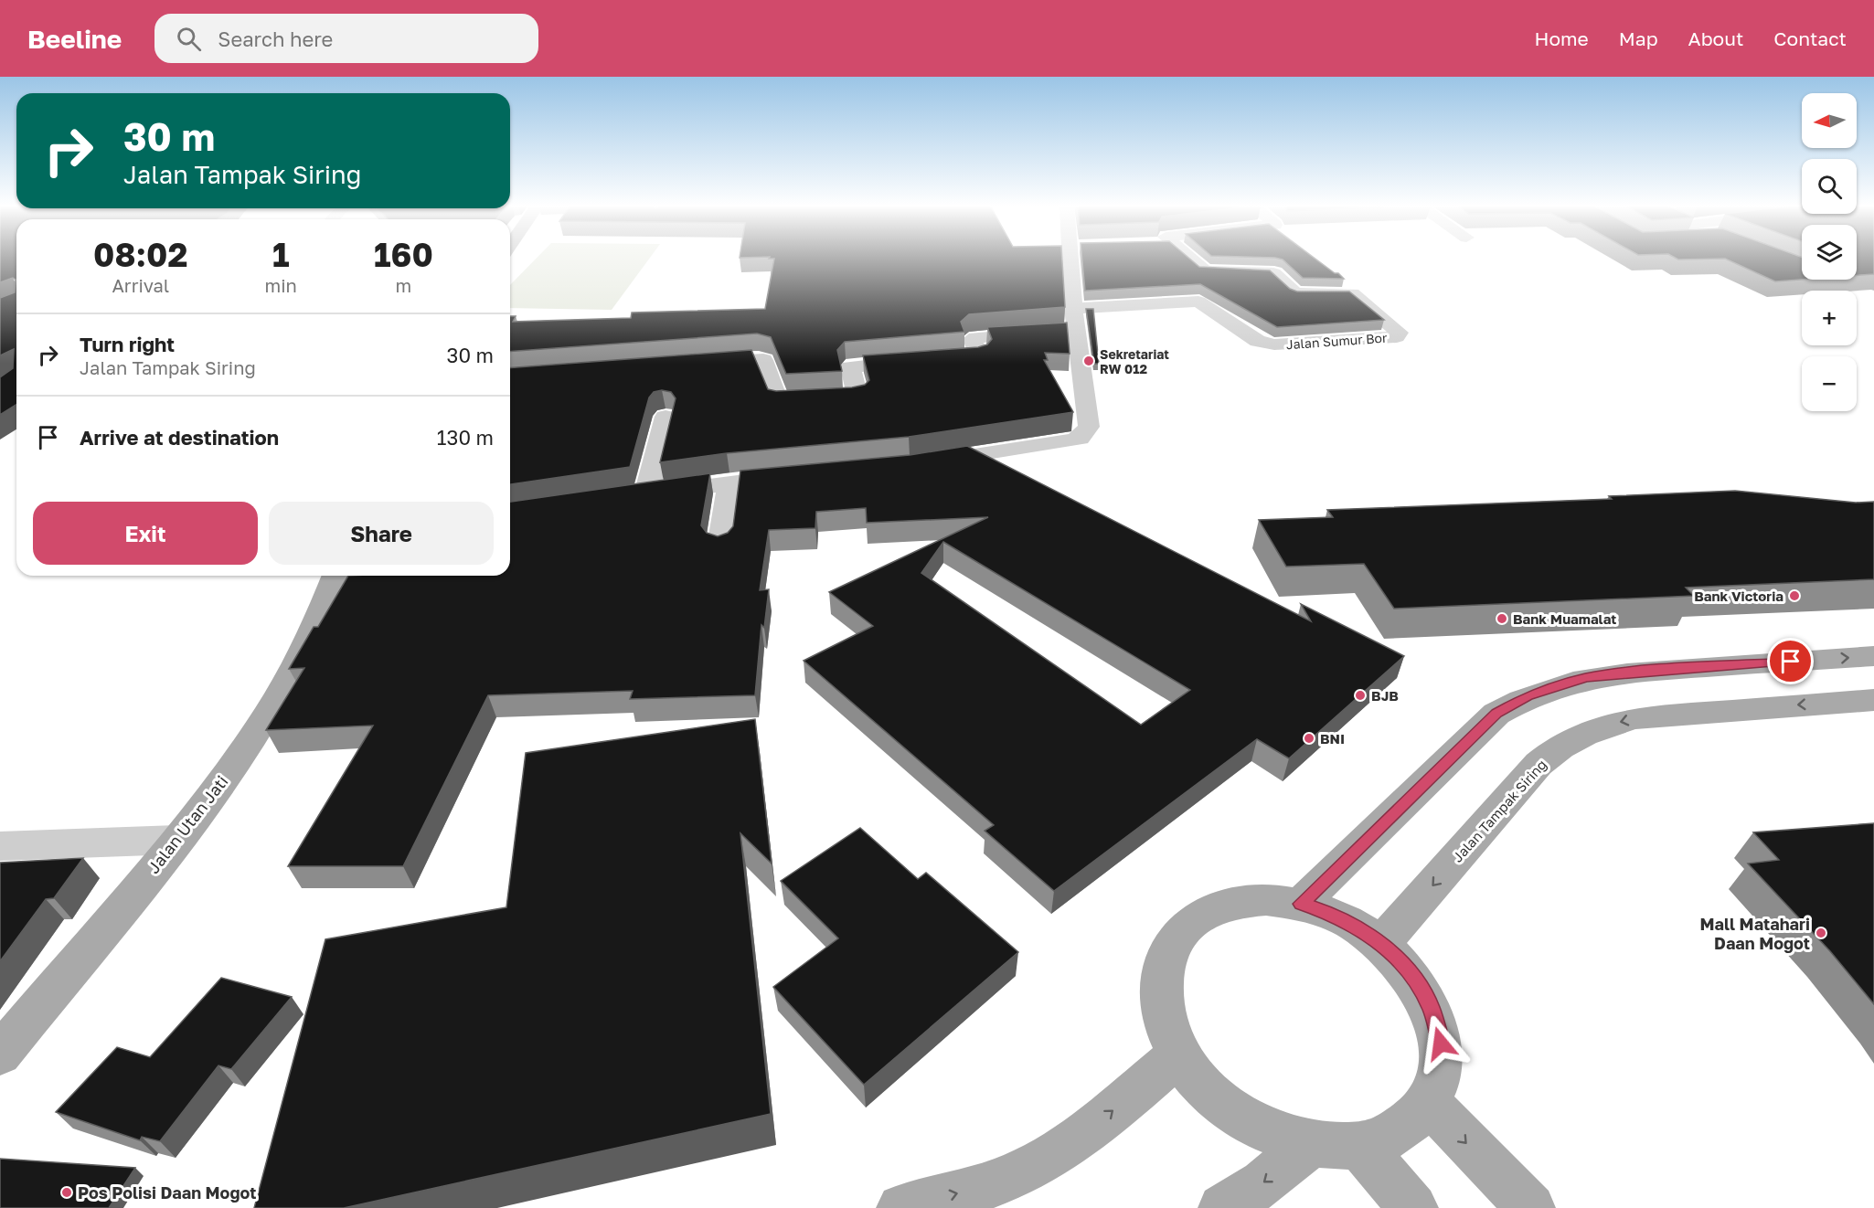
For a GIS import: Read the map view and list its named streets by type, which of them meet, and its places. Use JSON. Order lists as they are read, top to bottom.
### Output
{
  "streets": {
    "main road": ["Jalan Tampak Siring", "Jalan Utan Jati"],
    "street": ["Jalan Sumur Bor"]
  },
  "places": [
    "Sekretariat RW 012",
    "Bank Victoria",
    "Bank Muamalat",
    "BJB",
    "BNI",
    "Mall Matahari Daan Mogot",
    "Pos Polisi Daan Mogot"
  ],
  "north": "left",
  "page": {
    "header": "Beeline",
    "search": "Search here",
    "nav": [
      "Home",
      "Map",
      "About",
      "Contact"
    ],
    "map_buttons": ["+", "−"],
    "turn": ["30 m", "Jalan Tampak Siring"],
    "eta": [
      "08:02",
      "Arrival",
      "1",
      "min",
      "160",
      "m"
    ],
    "list": [
      {
        "name": "Turn right",
        "note": "Jalan Tampak Siring",
        "value": "30 m"
      },
      {
        "name": "Arrive at destination",
        "value": "130 m"
      }
    ],
    "buttons": ["Exit", "Share"]
  }
}
